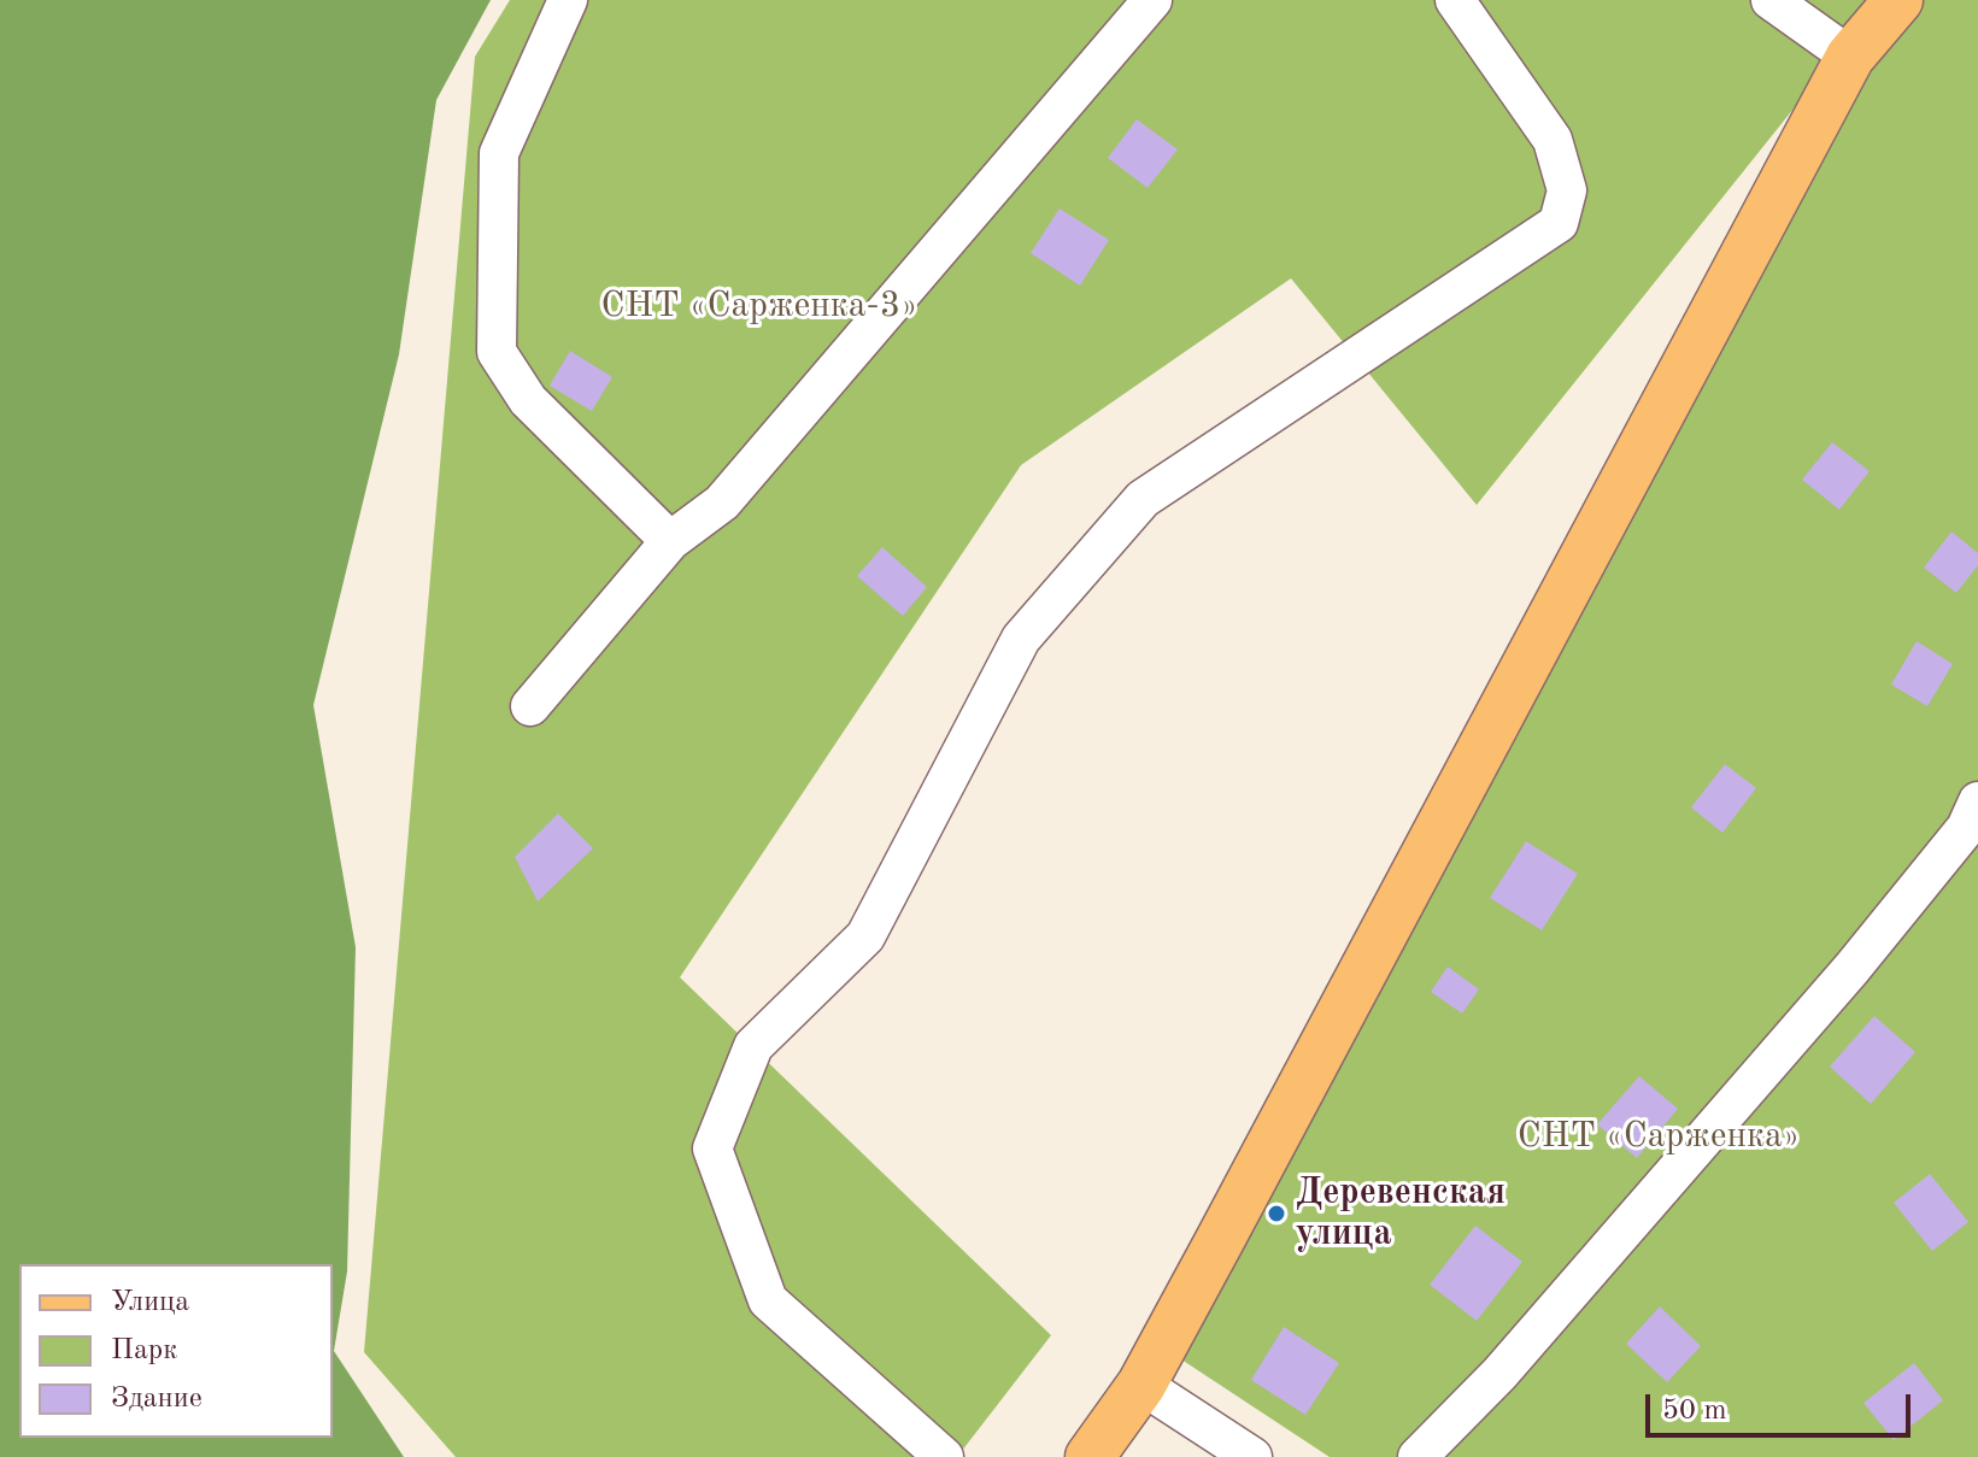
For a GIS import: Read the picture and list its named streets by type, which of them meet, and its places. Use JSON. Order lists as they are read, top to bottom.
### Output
{
  "parks": ["СНТ «Сарженка-3»", "СНТ «Сарженка»"],
  "places": ["Деревенская улица"],
  "legend": ["Улица", "Парк", "Здание"],
  "scale_bar": "50 m"
}
